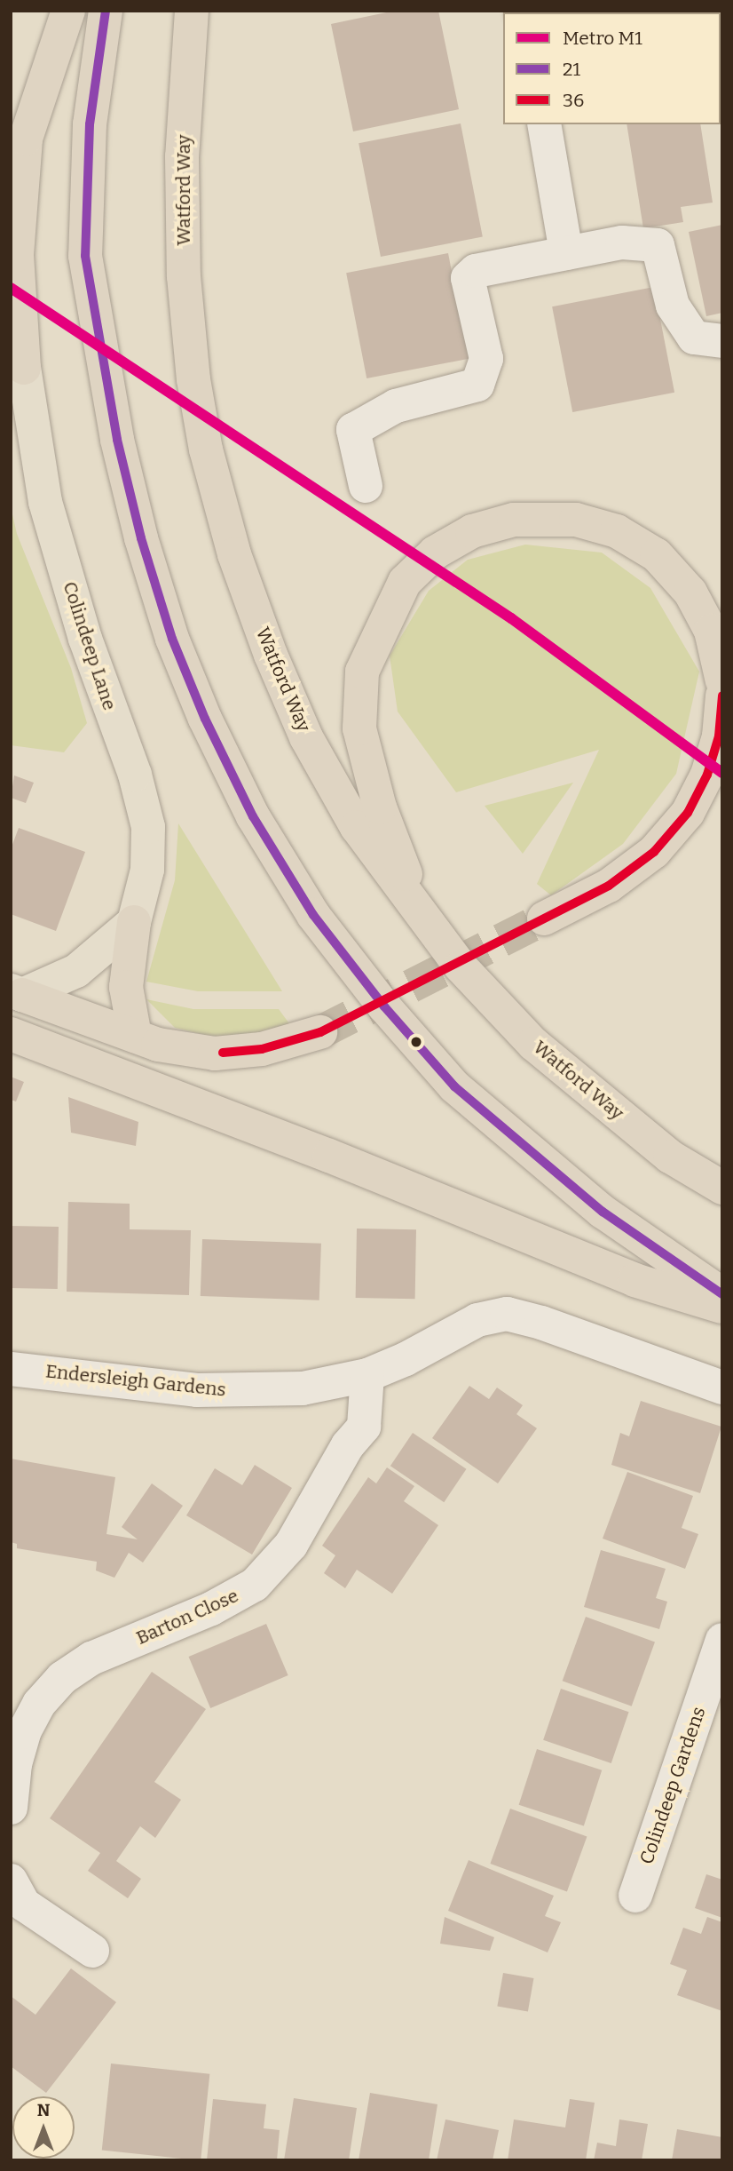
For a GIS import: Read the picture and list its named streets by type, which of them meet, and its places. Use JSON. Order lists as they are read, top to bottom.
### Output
{
  "streets": {
    "highway": ["Watford Way"],
    "main road": ["Colindeep Lane"],
    "street": ["Endersleigh Gardens", "Barton Close", "Colindeep Gardens"]
  },
  "crossings": [
    ["Endersleigh Gardens", "Barton Close"]
  ],
  "lines": ["transit line 21", "metro line M1", "transit line 36"],
  "legend": ["Metro M1", "21", "36"],
  "north": "top"
}
